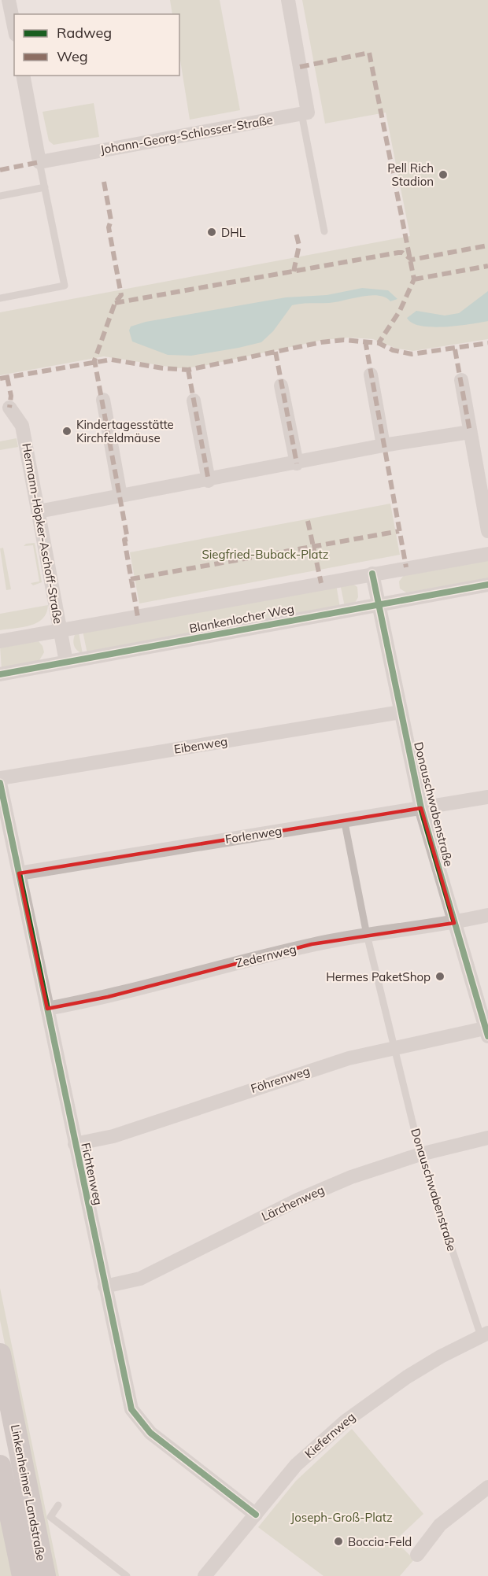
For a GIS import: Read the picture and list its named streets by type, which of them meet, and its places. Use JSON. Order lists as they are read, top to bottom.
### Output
{
  "streets": {
    "main road": ["Linkenheimer Landstraße"],
    "street": [
      "Johann-Georg-Schlosser-Straße",
      "Hermann-Höpker-Aschoff-Straße",
      "Blankenlocher Weg",
      "Eibenweg",
      "Donauschwabenstraße",
      "Forlenweg",
      "Zedernweg",
      "Föhrenweg",
      "Fichtenweg",
      "Lärchenweg",
      "Kiefernweg"
    ]
  },
  "crossings": [
    ["Hermann-Höpker-Aschoff-Straße", "Blankenlocher Weg"],
    ["Blankenlocher Weg", "Donauschwabenstraße"],
    ["Eibenweg", "Donauschwabenstraße"],
    ["Donauschwabenstraße", "Forlenweg"],
    ["Donauschwabenstraße", "Zedernweg"],
    ["Donauschwabenstraße", "Föhrenweg"],
    ["Donauschwabenstraße", "Lärchenweg"],
    ["Donauschwabenstraße", "Kiefernweg"],
    ["Forlenweg", "Fichtenweg"],
    ["Zedernweg", "Fichtenweg"],
    ["Föhrenweg", "Fichtenweg"],
    ["Fichtenweg", "Lärchenweg"],
    ["Fichtenweg", "Kiefernweg"]
  ],
  "parks": ["Siegfried-Buback-Platz", "Joseph-Groß-Platz"],
  "places": [
    "Pell Rich Stadion",
    "DHL",
    "Kindertagesstätte Kirchfeldmäuse",
    "Hermes PaketShop",
    "Boccia-Feld"
  ],
  "legend": ["Radweg", "Weg"]
}
